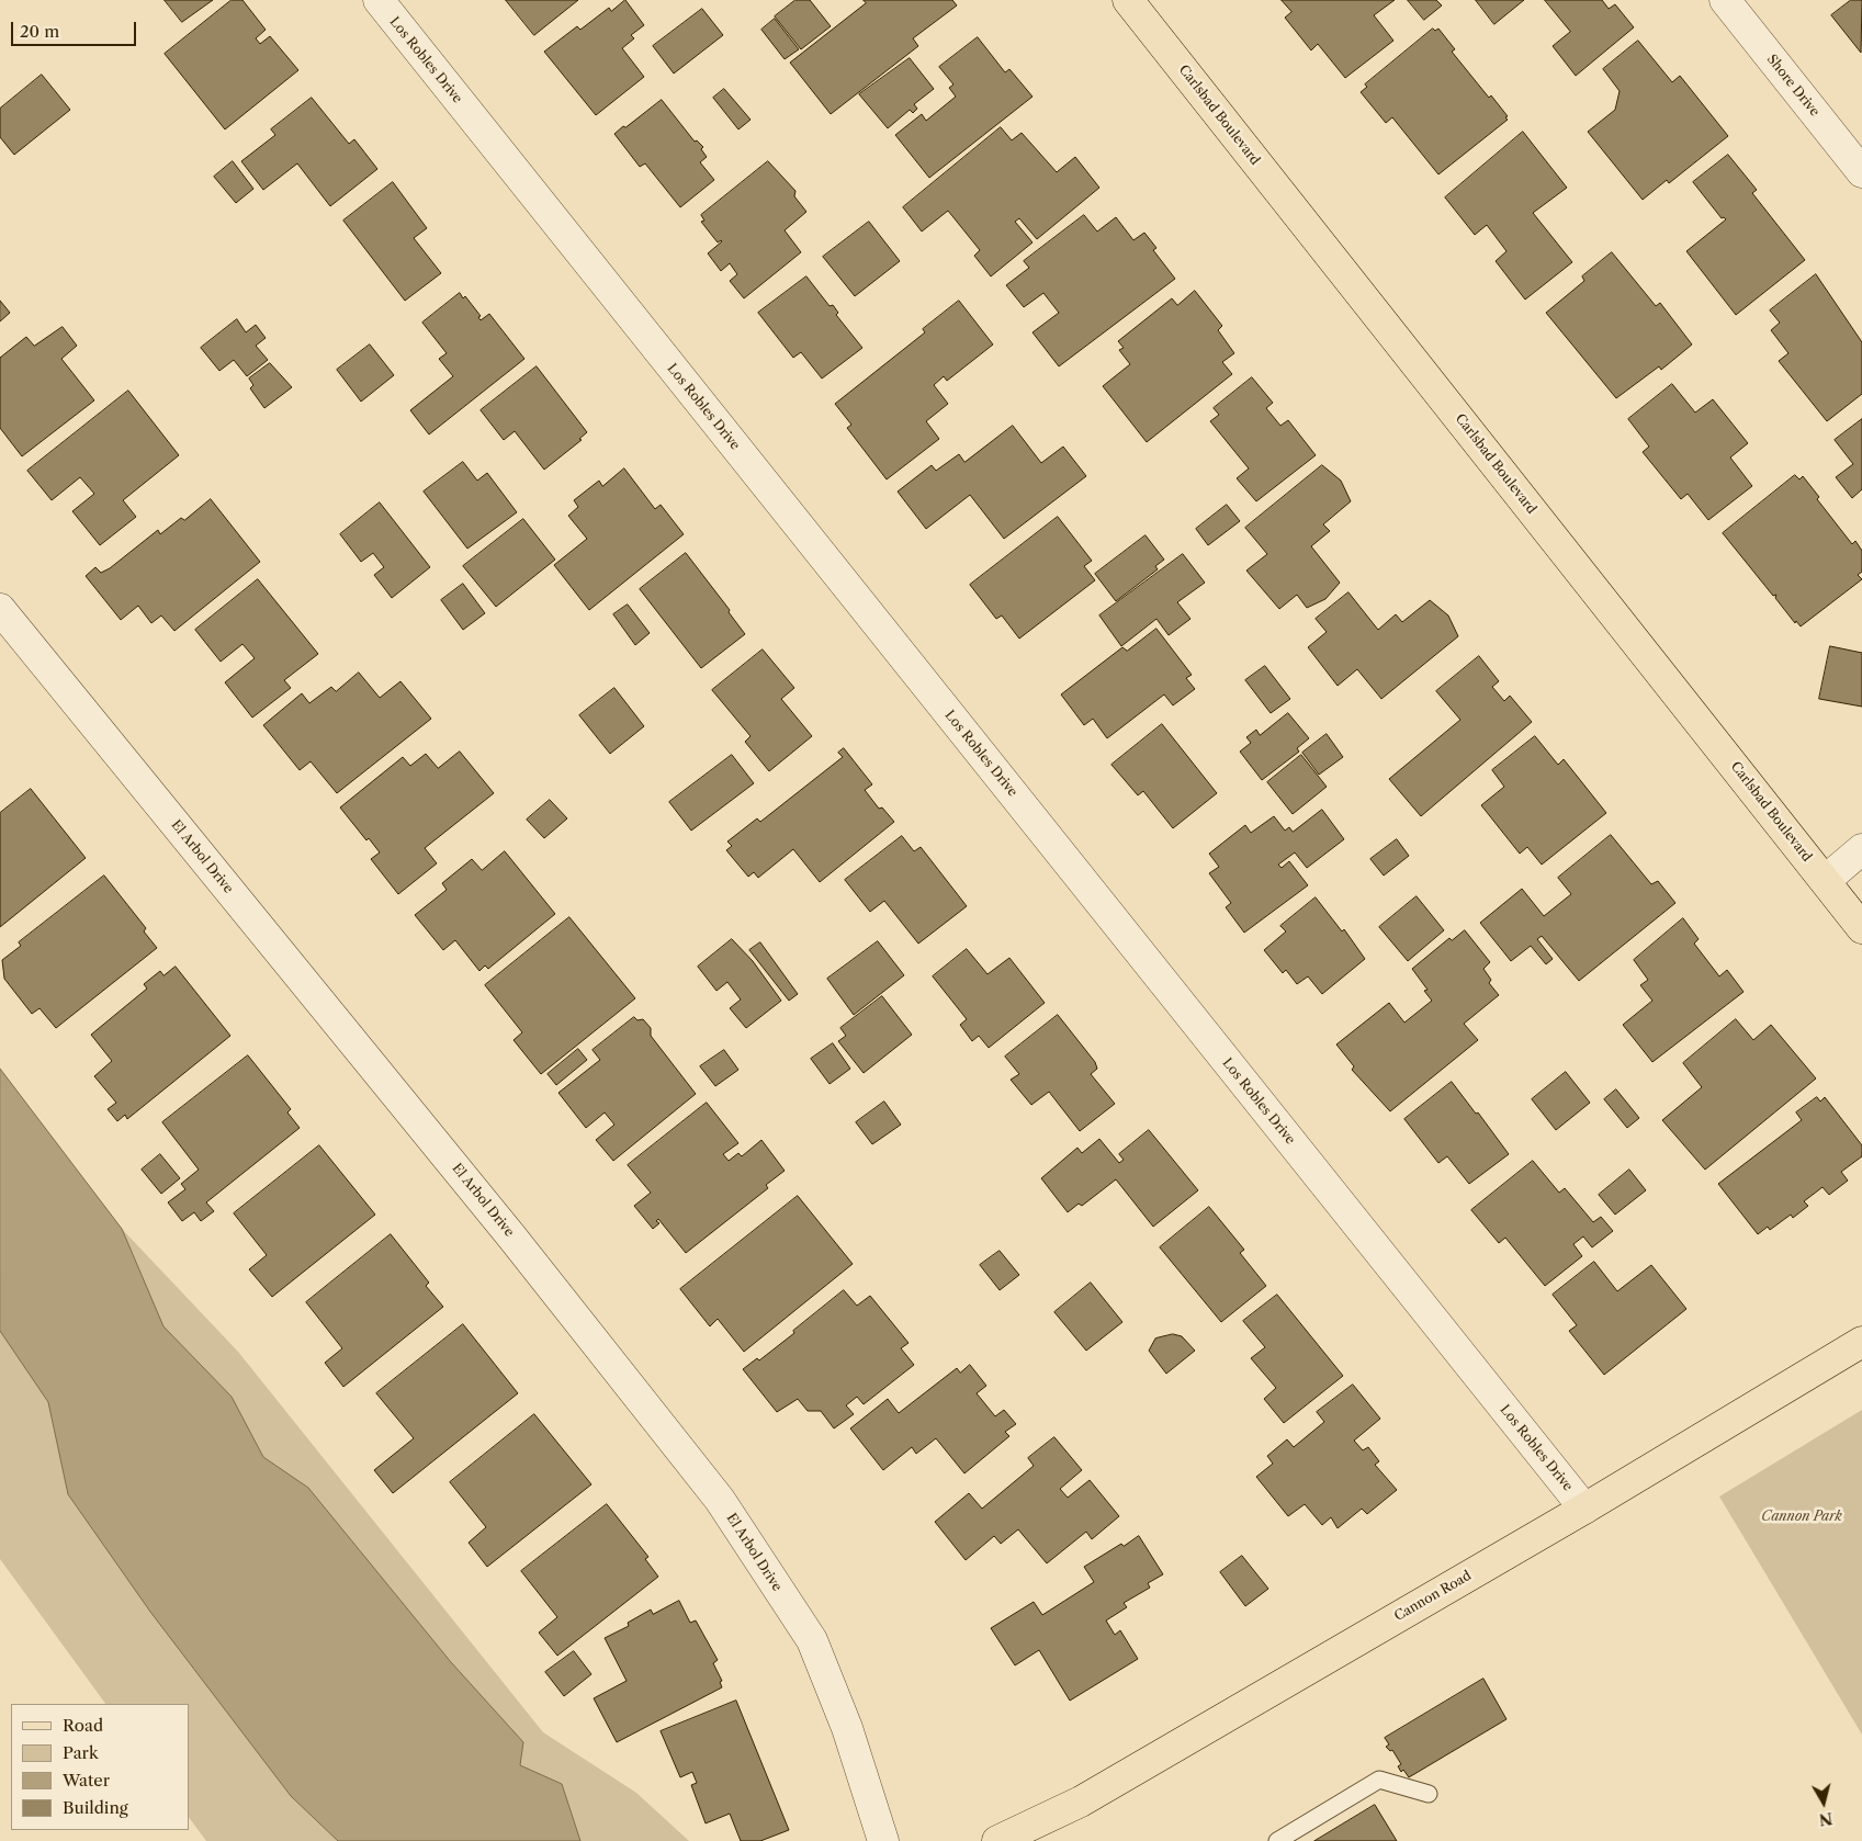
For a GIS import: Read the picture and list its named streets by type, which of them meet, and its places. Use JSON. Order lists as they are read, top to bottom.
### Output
{
  "streets": {
    "main road": ["Carlsbad Boulevard", "Cannon Road"],
    "street": ["Los Robles Drive", "Shore Drive", "El Arbol Drive"]
  },
  "crossings": [
    ["Los Robles Drive", "Cannon Road"]
  ],
  "parks": ["Cannon Park"],
  "legend": [
    "Road",
    "Park",
    "Water",
    "Building"
  ],
  "scale_bar": "20 m",
  "north": "bottom"
}
